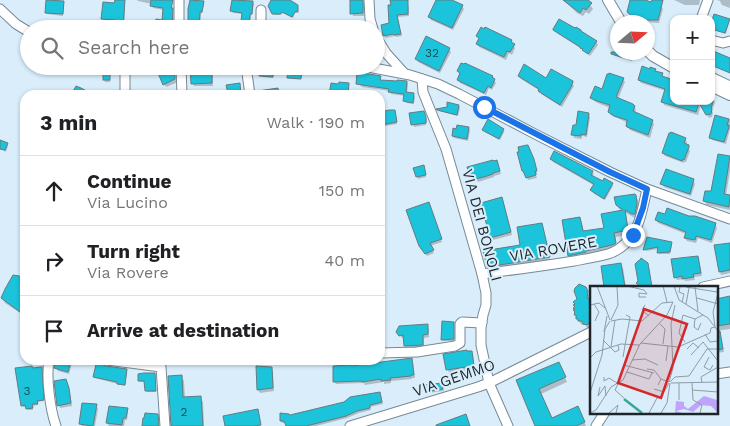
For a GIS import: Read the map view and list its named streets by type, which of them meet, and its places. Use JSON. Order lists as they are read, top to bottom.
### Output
{
  "streets": {
    "street": ["VIA DEI BONOLI", "VIA ROVERE", "VIA GEMMO"]
  },
  "crossings": [
    ["VIA DEI BONOLI", "VIA ROVERE"],
    ["VIA DEI BONOLI", "VIA GEMMO"]
  ],
  "house_numbers": ["32", "3", "2"],
  "north": "right",
  "page": {
    "map_buttons": ["+", "−"],
    "search": "Search here",
    "heading": ["3 min", "Walk · 190 m"],
    "list": [
      ["Continue", "Via Lucino", "150 m"],
      ["Turn right", "Via Rovere", "40 m"],
      "Arrive at destination"
    ]
  }
}
